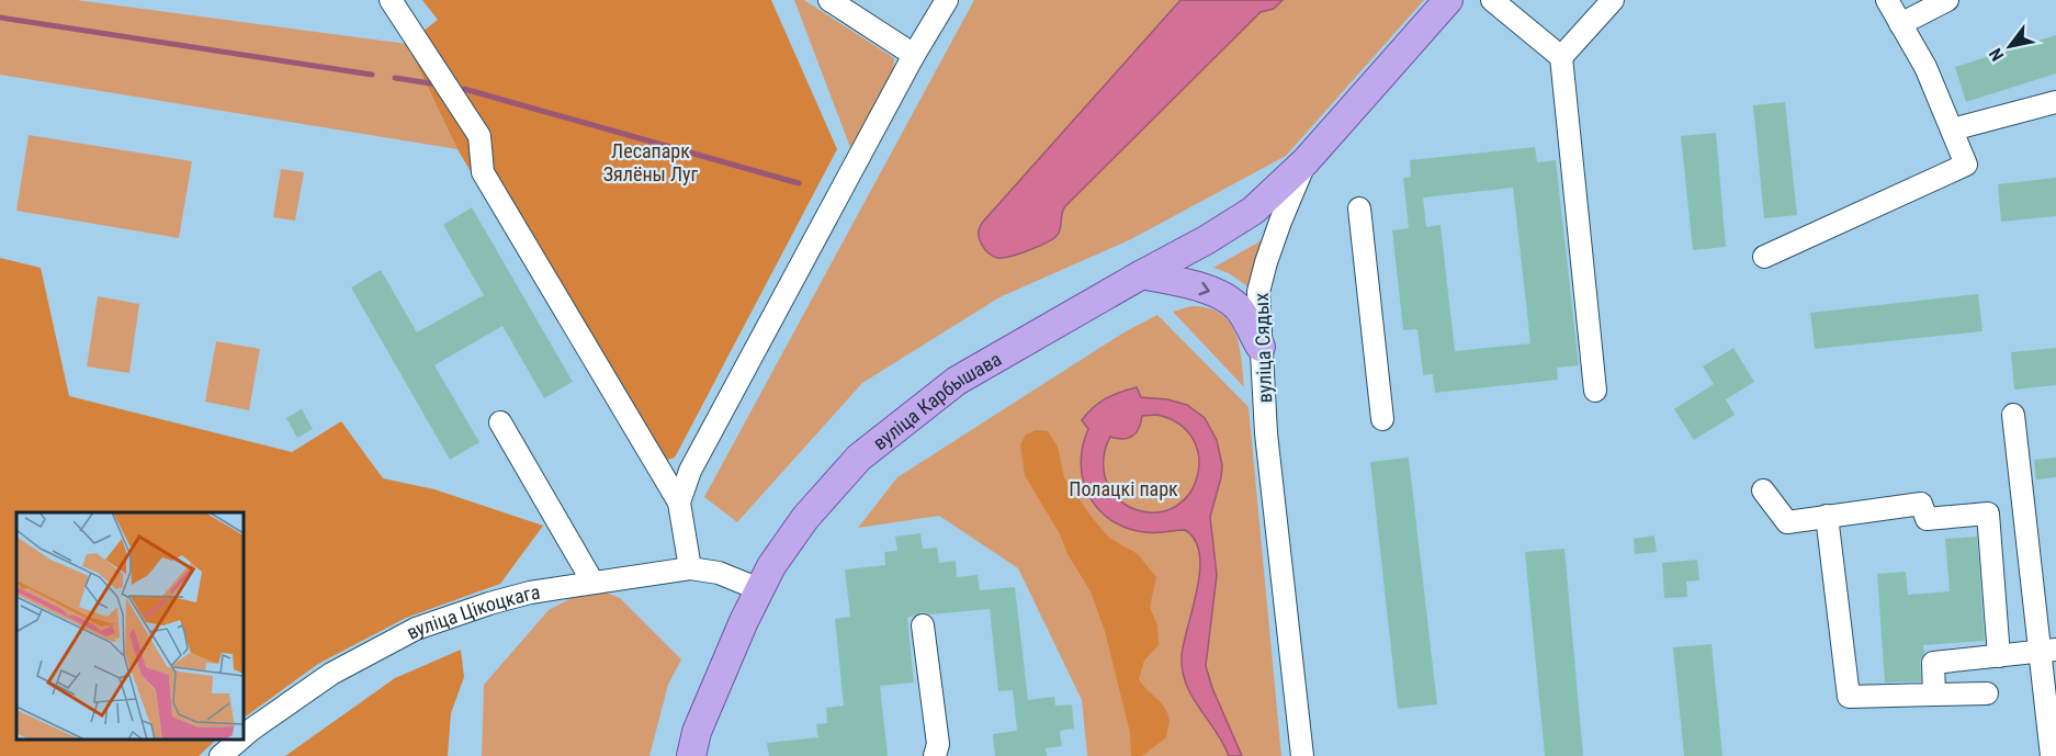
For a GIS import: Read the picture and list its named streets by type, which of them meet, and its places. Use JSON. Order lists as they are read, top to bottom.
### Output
{
  "streets": {
    "main road": ["вуліца Сядых", "вуліца Карбышава"],
    "street": ["вуліца Цікоцкага"]
  },
  "crossings": [
    ["вуліца Сядых", "вуліца Карбышава"],
    ["вуліца Карбышава", "вуліца Цікоцкага"]
  ],
  "parks": ["Лесапарк Зялёны Луг", "Полацкі парк"],
  "north": "bottom left"
}
